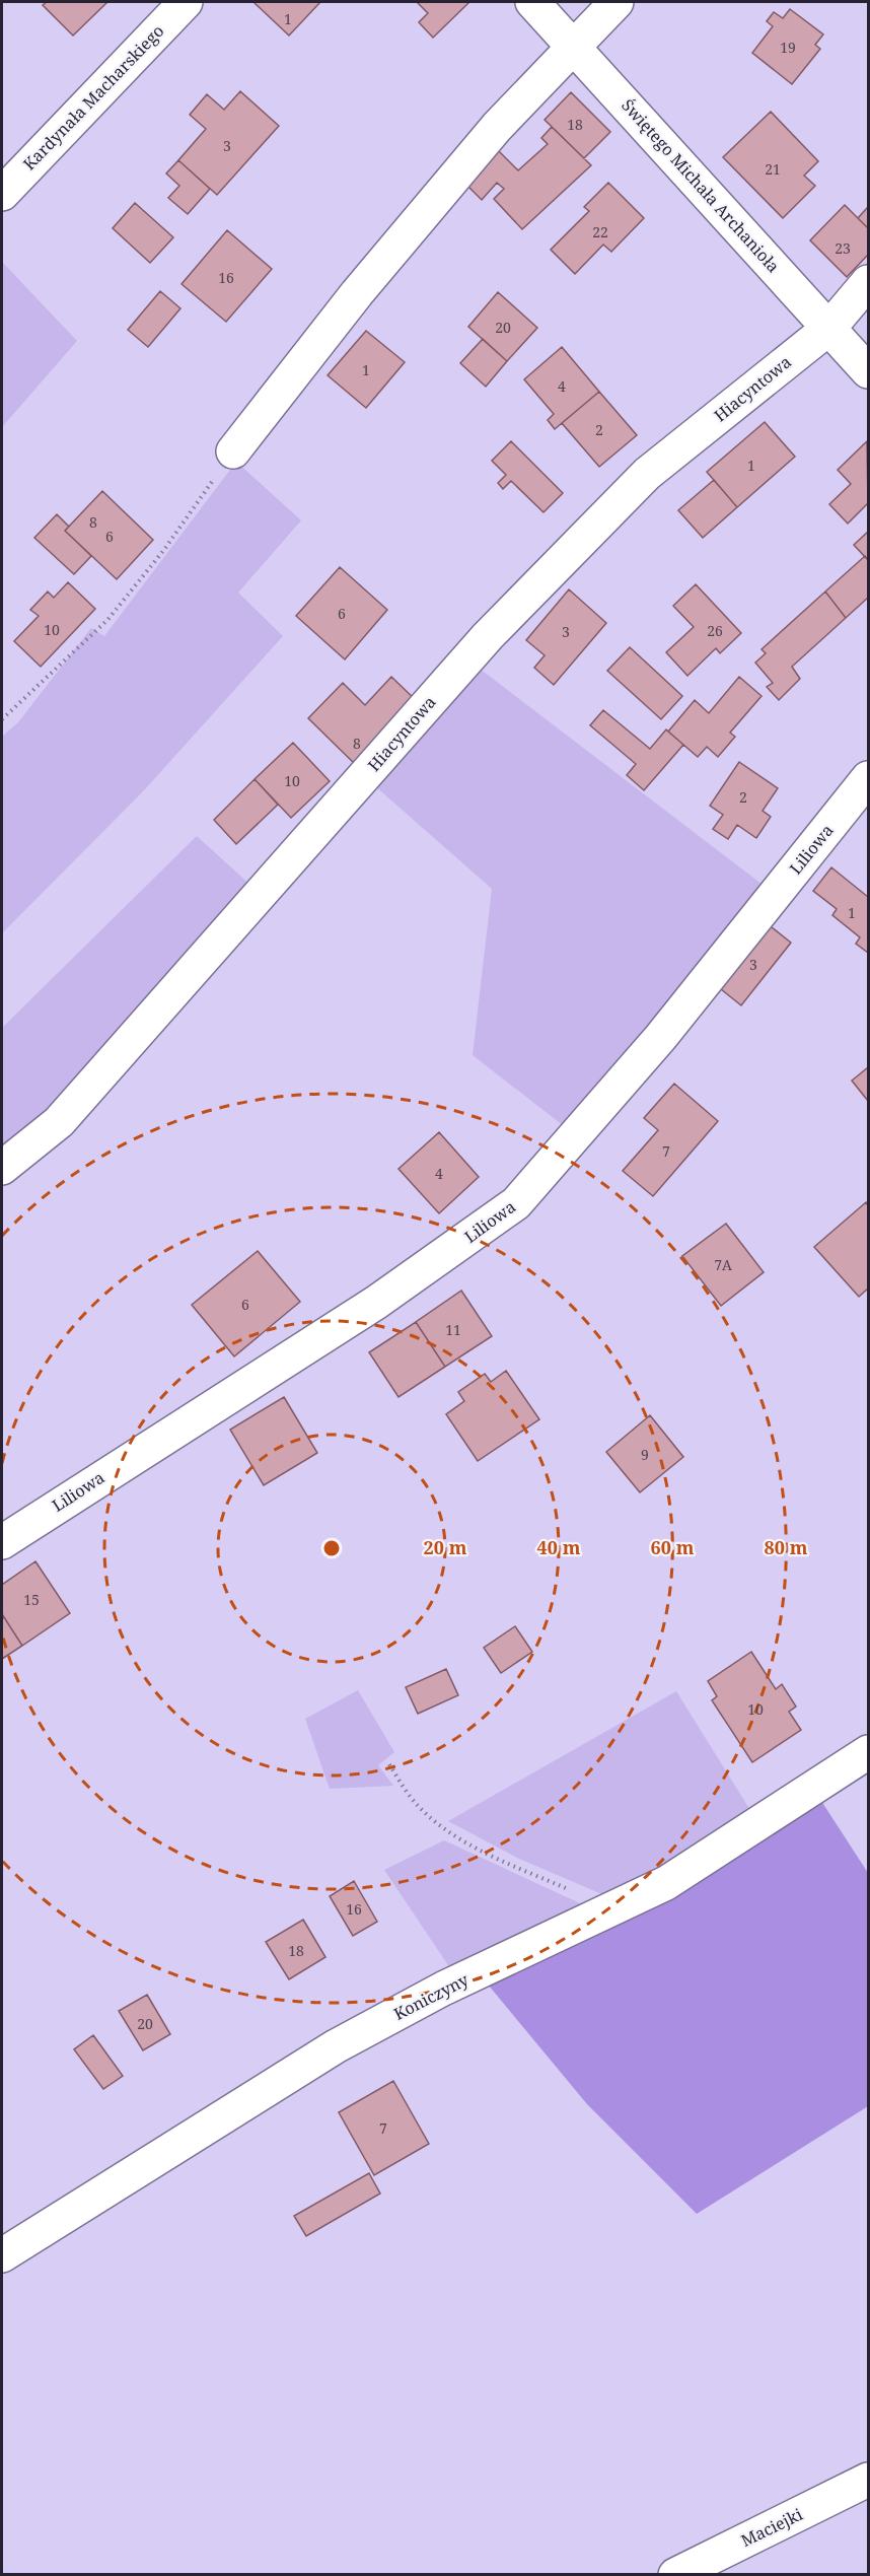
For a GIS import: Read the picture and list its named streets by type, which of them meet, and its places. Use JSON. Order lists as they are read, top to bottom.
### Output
{
  "streets": {
    "street": [
      "Kardynała Macharskiego",
      "Świętego Michała Archanioła",
      "Hiacyntowa",
      "Liliowa",
      "Koniczyny",
      "Maciejki"
    ]
  },
  "crossings": [
    ["Świętego Michała Archanioła", "Hiacyntowa"]
  ],
  "house_numbers": [
    "1",
    "19",
    "18",
    "3",
    "21",
    "22",
    "23",
    "16",
    "20",
    "1",
    "4",
    "2",
    "1",
    "8",
    "6",
    "6",
    "10",
    "26",
    "3",
    "8",
    "10",
    "2",
    "1",
    "3",
    "7",
    "4",
    "7A",
    "6",
    "11",
    "9",
    "15",
    "10",
    "16",
    "18",
    "20",
    "7"
  ],
  "rings": [
    "20 m",
    "40 m",
    "60 m",
    "80 m"
  ]
}
